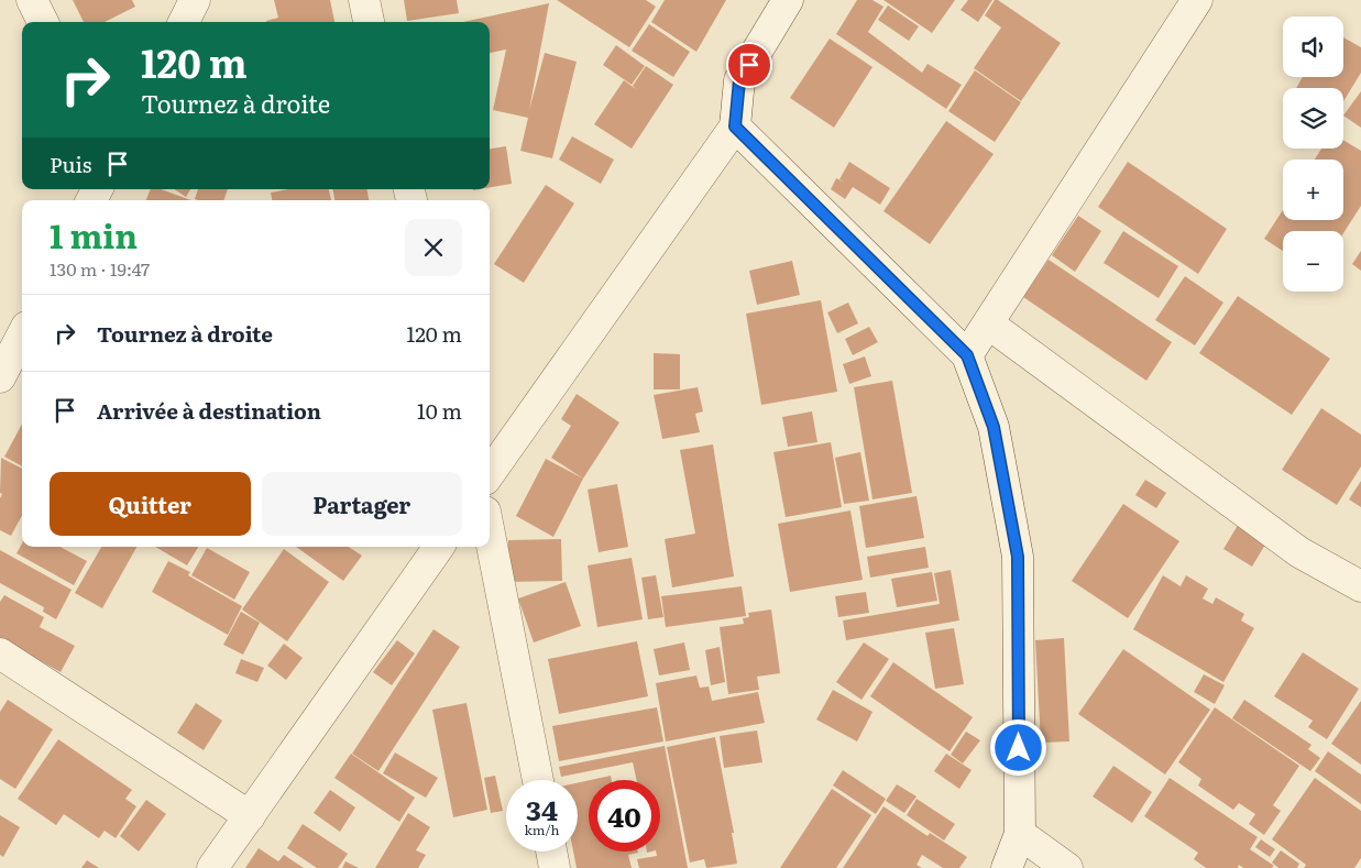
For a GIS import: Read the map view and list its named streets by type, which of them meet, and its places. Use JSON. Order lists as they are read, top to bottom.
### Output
{
  "page": {
    "map_buttons": ["+", "−"],
    "turn": ["120 m", "Tournez à droite"],
    "then": "Puis",
    "heading": ["1 min", "130 m · 19:47"],
    "list": [
      {
        "name": "Tournez à droite",
        "value": "120 m"
      },
      {
        "name": "Arrivée à destination",
        "value": "10 m"
      }
    ],
    "buttons": ["Quitter", "Partager"],
    "speed": "34 km/h",
    "limit": "40"
  }
}
